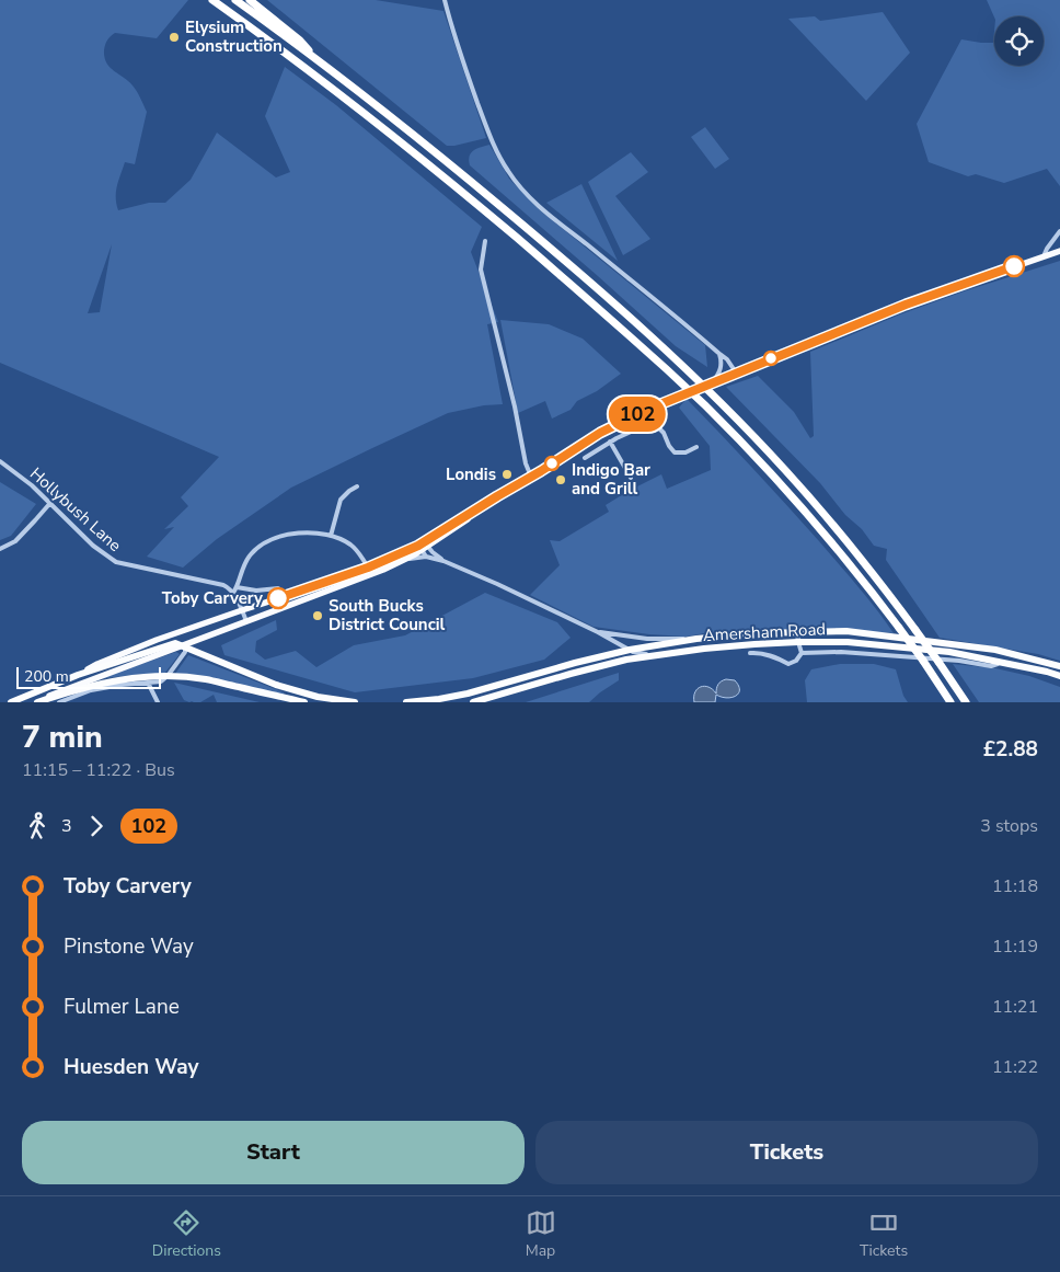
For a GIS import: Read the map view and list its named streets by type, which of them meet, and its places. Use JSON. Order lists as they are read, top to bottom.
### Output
{
  "streets": {
    "highway": ["Amersham Road"],
    "street": ["Hollybush Lane"]
  },
  "places": [
    "Elysium Construction",
    "Londis",
    "Indigo Bar and Grill",
    "Toby Carvery",
    "South Bucks District Council"
  ],
  "lines": ["bus line 102"],
  "scale_bar": "200 m",
  "page": {
    "on_map": "102",
    "scale": "200 m",
    "heading": ["7 min", "11:15 – 11:22 · Bus", "£2.88"],
    "legs": ["3", "102", "3 stops"],
    "list": [
      {
        "name": "Toby Carvery",
        "value": "11:18"
      },
      {
        "name": "Pinstone Way",
        "value": "11:19"
      },
      {
        "name": "Fulmer Lane",
        "value": "11:21"
      },
      {
        "name": "Huesden Way",
        "value": "11:22"
      }
    ],
    "buttons": ["Start", "Tickets"],
    "tabs": ["Directions", "Map", "Tickets"]
  }
}
